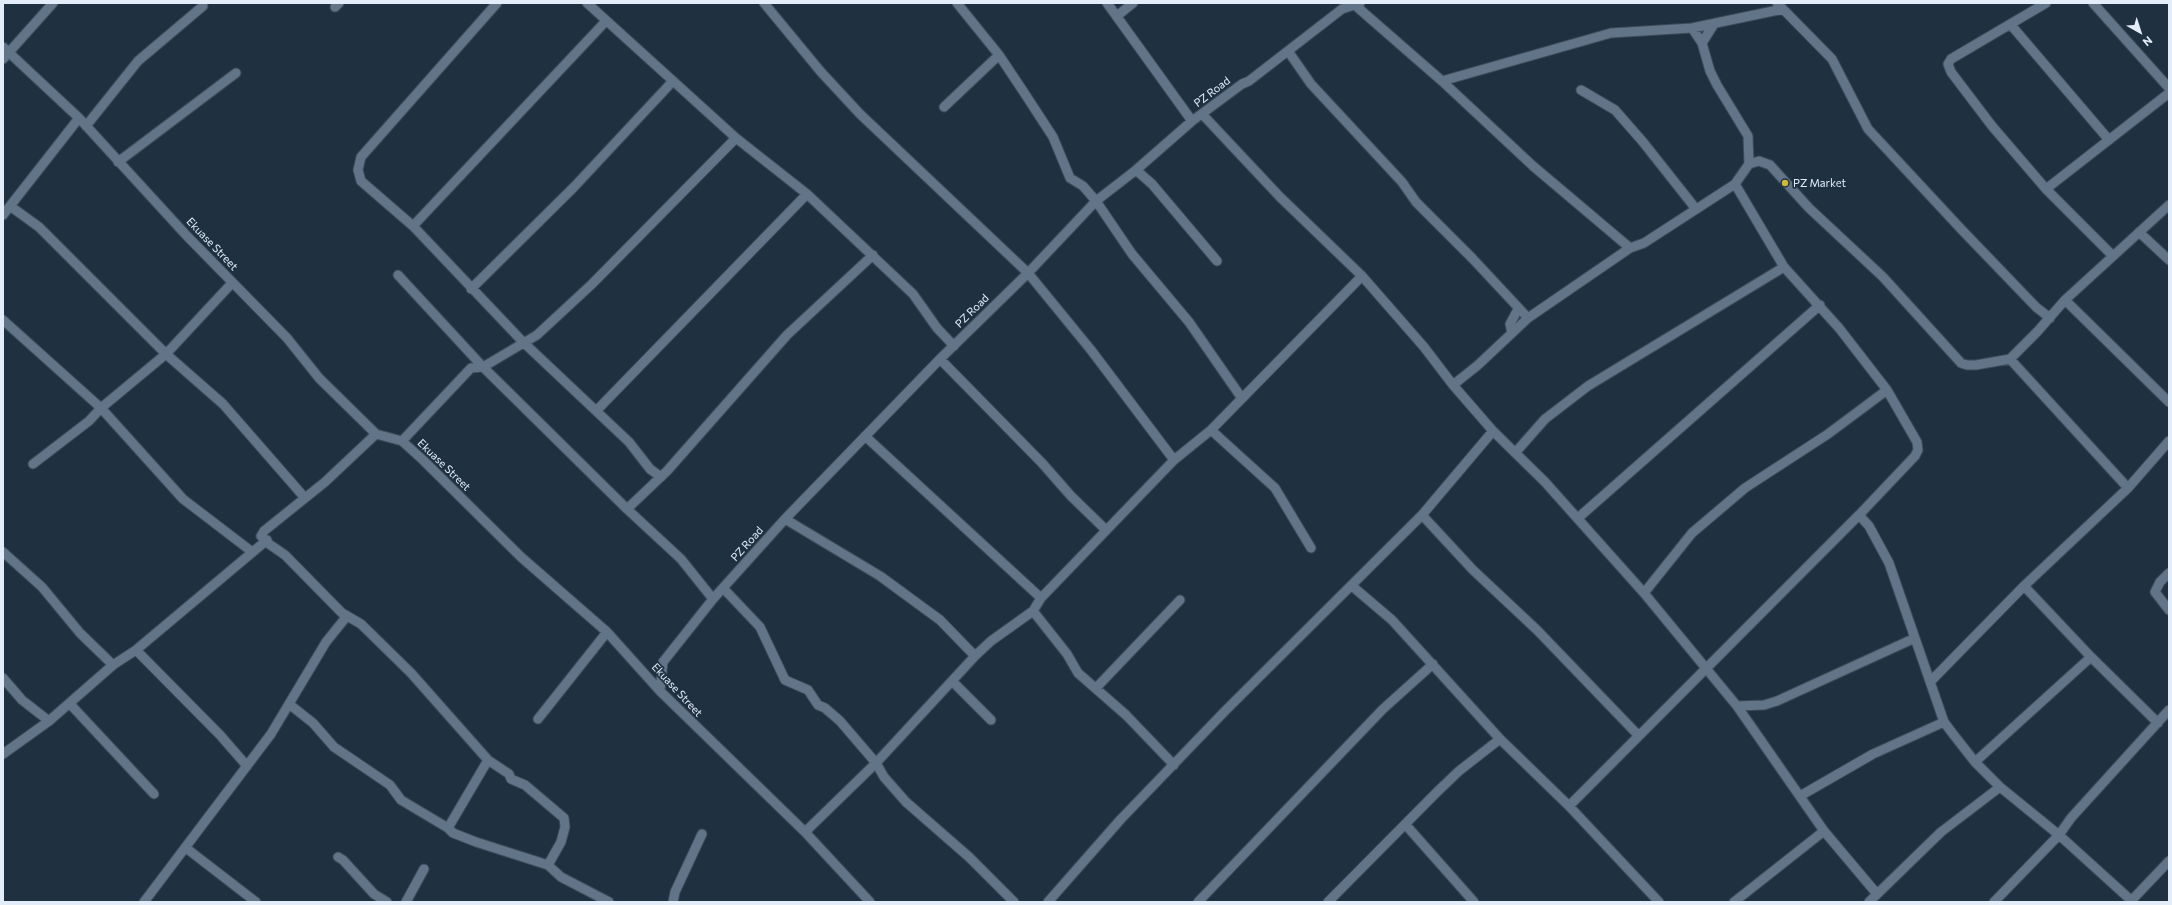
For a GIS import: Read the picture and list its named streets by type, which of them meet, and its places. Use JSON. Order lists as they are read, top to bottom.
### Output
{
  "streets": {
    "street": ["PZ Road", "Ekuase Street"]
  },
  "crossings": [
    ["PZ Road", "Ekuase Street"]
  ],
  "places": ["PZ Market"],
  "north": "bottom right"
}
